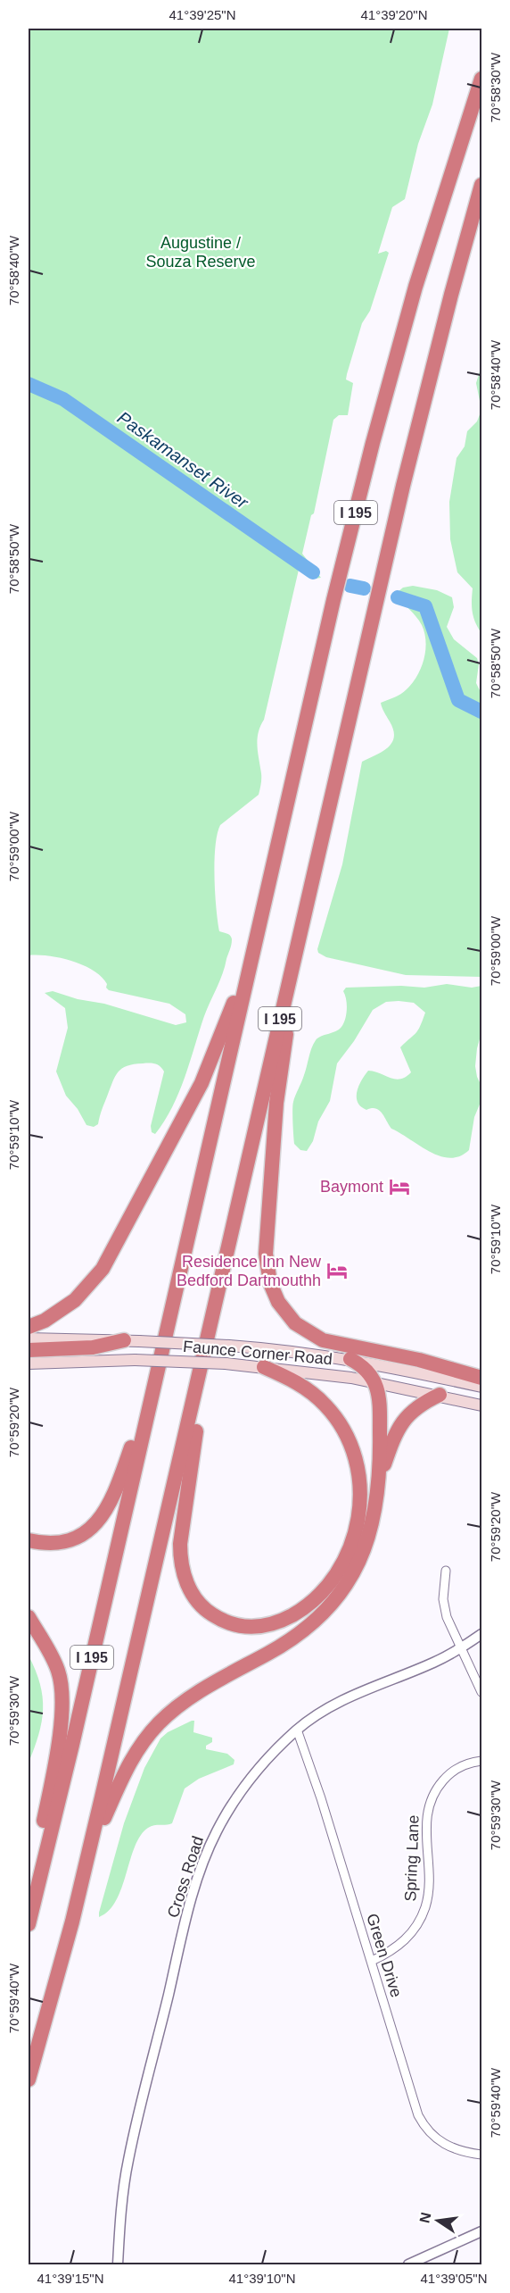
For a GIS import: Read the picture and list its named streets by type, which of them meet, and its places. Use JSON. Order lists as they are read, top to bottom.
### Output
{
  "streets": {
    "highway": ["I 195"],
    "main road": ["Faunce Corner Road"],
    "street": ["Spring Lane", "Cross Road", "Green Drive"]
  },
  "crossings": [
    ["Spring Lane", "Green Drive"],
    ["Cross Road", "Green Drive"]
  ],
  "water": ["Paskamanset River"],
  "parks": ["Augustine / Souza Reserve"],
  "places": {
    "hotel": ["Baymont", "Residence Inn New Bedford Dartmouthh"]
  },
  "north": "left",
  "coordinates": [
    "41°39'25\"N",
    "41°39'20\"N",
    "70°58'30\"W",
    "70°58'40\"W",
    "70°58'50\"W",
    "70°59'00\"W",
    "70°59'10\"W",
    "70°59'20\"W",
    "70°59'30\"W",
    "70°59'40\"W",
    "41°39'15\"N",
    "41°39'10\"N",
    "41°39'05\"N"
  ]
}
